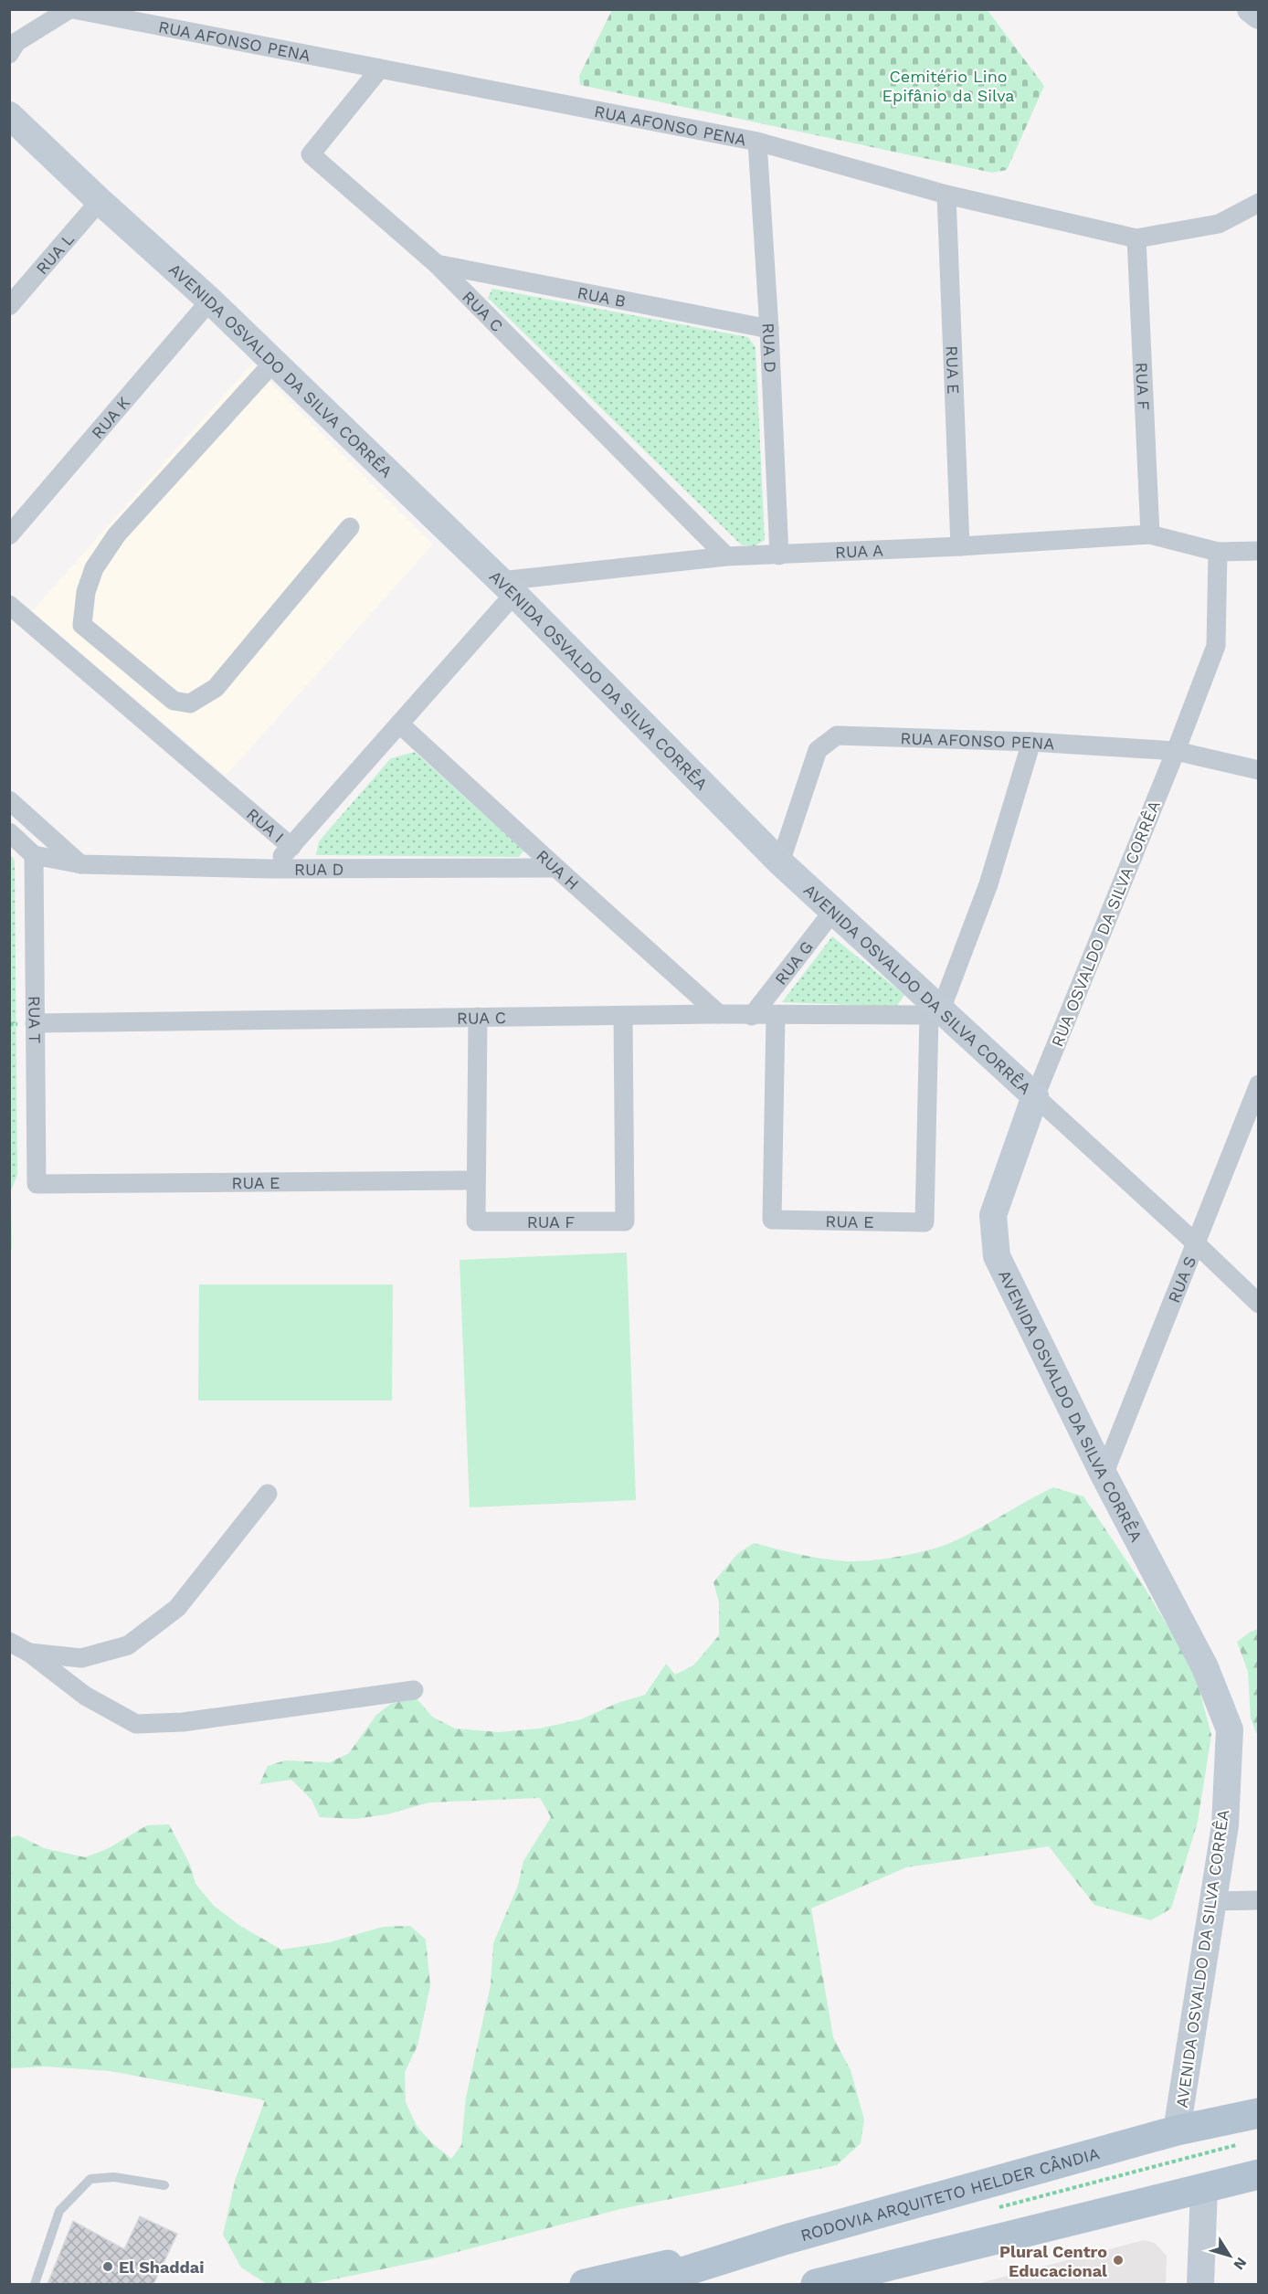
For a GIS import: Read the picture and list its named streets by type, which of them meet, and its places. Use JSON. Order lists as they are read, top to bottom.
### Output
{
  "streets": {
    "main road": ["RODOVIA ARQUITETO HELDER CÂNDIA"],
    "street": [
      "RUA AFONSO PENA",
      "RUA L",
      "RUA B",
      "RUA C",
      "RUA D",
      "AVENIDA OSVALDO DA SILVA CORRÊA",
      "RUA E",
      "RUA F",
      "RUA K",
      "RUA A",
      "RUA I",
      "RUA H",
      "RUA OSVALDO DA SILVA CORRÊA",
      "RUA G",
      "RUA T",
      "RUA S"
    ]
  },
  "crossings": [
    ["RUA AFONSO PENA", "RUA C"],
    ["RUA AFONSO PENA", "RUA D"],
    ["RUA AFONSO PENA", "AVENIDA OSVALDO DA SILVA CORRÊA"],
    ["RUA AFONSO PENA", "RUA E"],
    ["RUA AFONSO PENA", "RUA F"],
    ["RUA AFONSO PENA", "RUA OSVALDO DA SILVA CORRÊA"],
    ["RUA L", "AVENIDA OSVALDO DA SILVA CORRÊA"],
    ["RUA B", "RUA C"],
    ["RUA B", "RUA D"],
    ["RUA C", "AVENIDA OSVALDO DA SILVA CORRÊA"],
    ["RUA C", "RUA E"],
    ["RUA C", "RUA F"],
    ["RUA C", "RUA A"],
    ["RUA C", "RUA H"],
    ["RUA C", "RUA G"],
    ["RUA C", "RUA T"],
    ["RUA D", "RUA A"],
    ["RUA D", "RUA H"],
    ["RUA D", "RUA T"],
    ["AVENIDA OSVALDO DA SILVA CORRÊA", "RUA E"],
    ["AVENIDA OSVALDO DA SILVA CORRÊA", "RUA K"],
    ["AVENIDA OSVALDO DA SILVA CORRÊA", "RUA A"],
    ["AVENIDA OSVALDO DA SILVA CORRÊA", "RUA I"],
    ["AVENIDA OSVALDO DA SILVA CORRÊA", "RUA OSVALDO DA SILVA CORRÊA"],
    ["AVENIDA OSVALDO DA SILVA CORRÊA", "RUA G"],
    ["AVENIDA OSVALDO DA SILVA CORRÊA", "RUA S"],
    ["AVENIDA OSVALDO DA SILVA CORRÊA", "RODOVIA ARQUITETO HELDER CÂNDIA"],
    ["RUA E", "RUA F"],
    ["RUA E", "RUA A"],
    ["RUA E", "RUA T"],
    ["RUA F", "RUA A"],
    ["RUA A", "RUA I"],
    ["RUA I", "RUA H"]
  ],
  "parks": ["Cemitério Lino Epifânio da Silva"],
  "places": ["Plural Centro Educacional", "El Shaddai"],
  "north": "bottom right"
}
